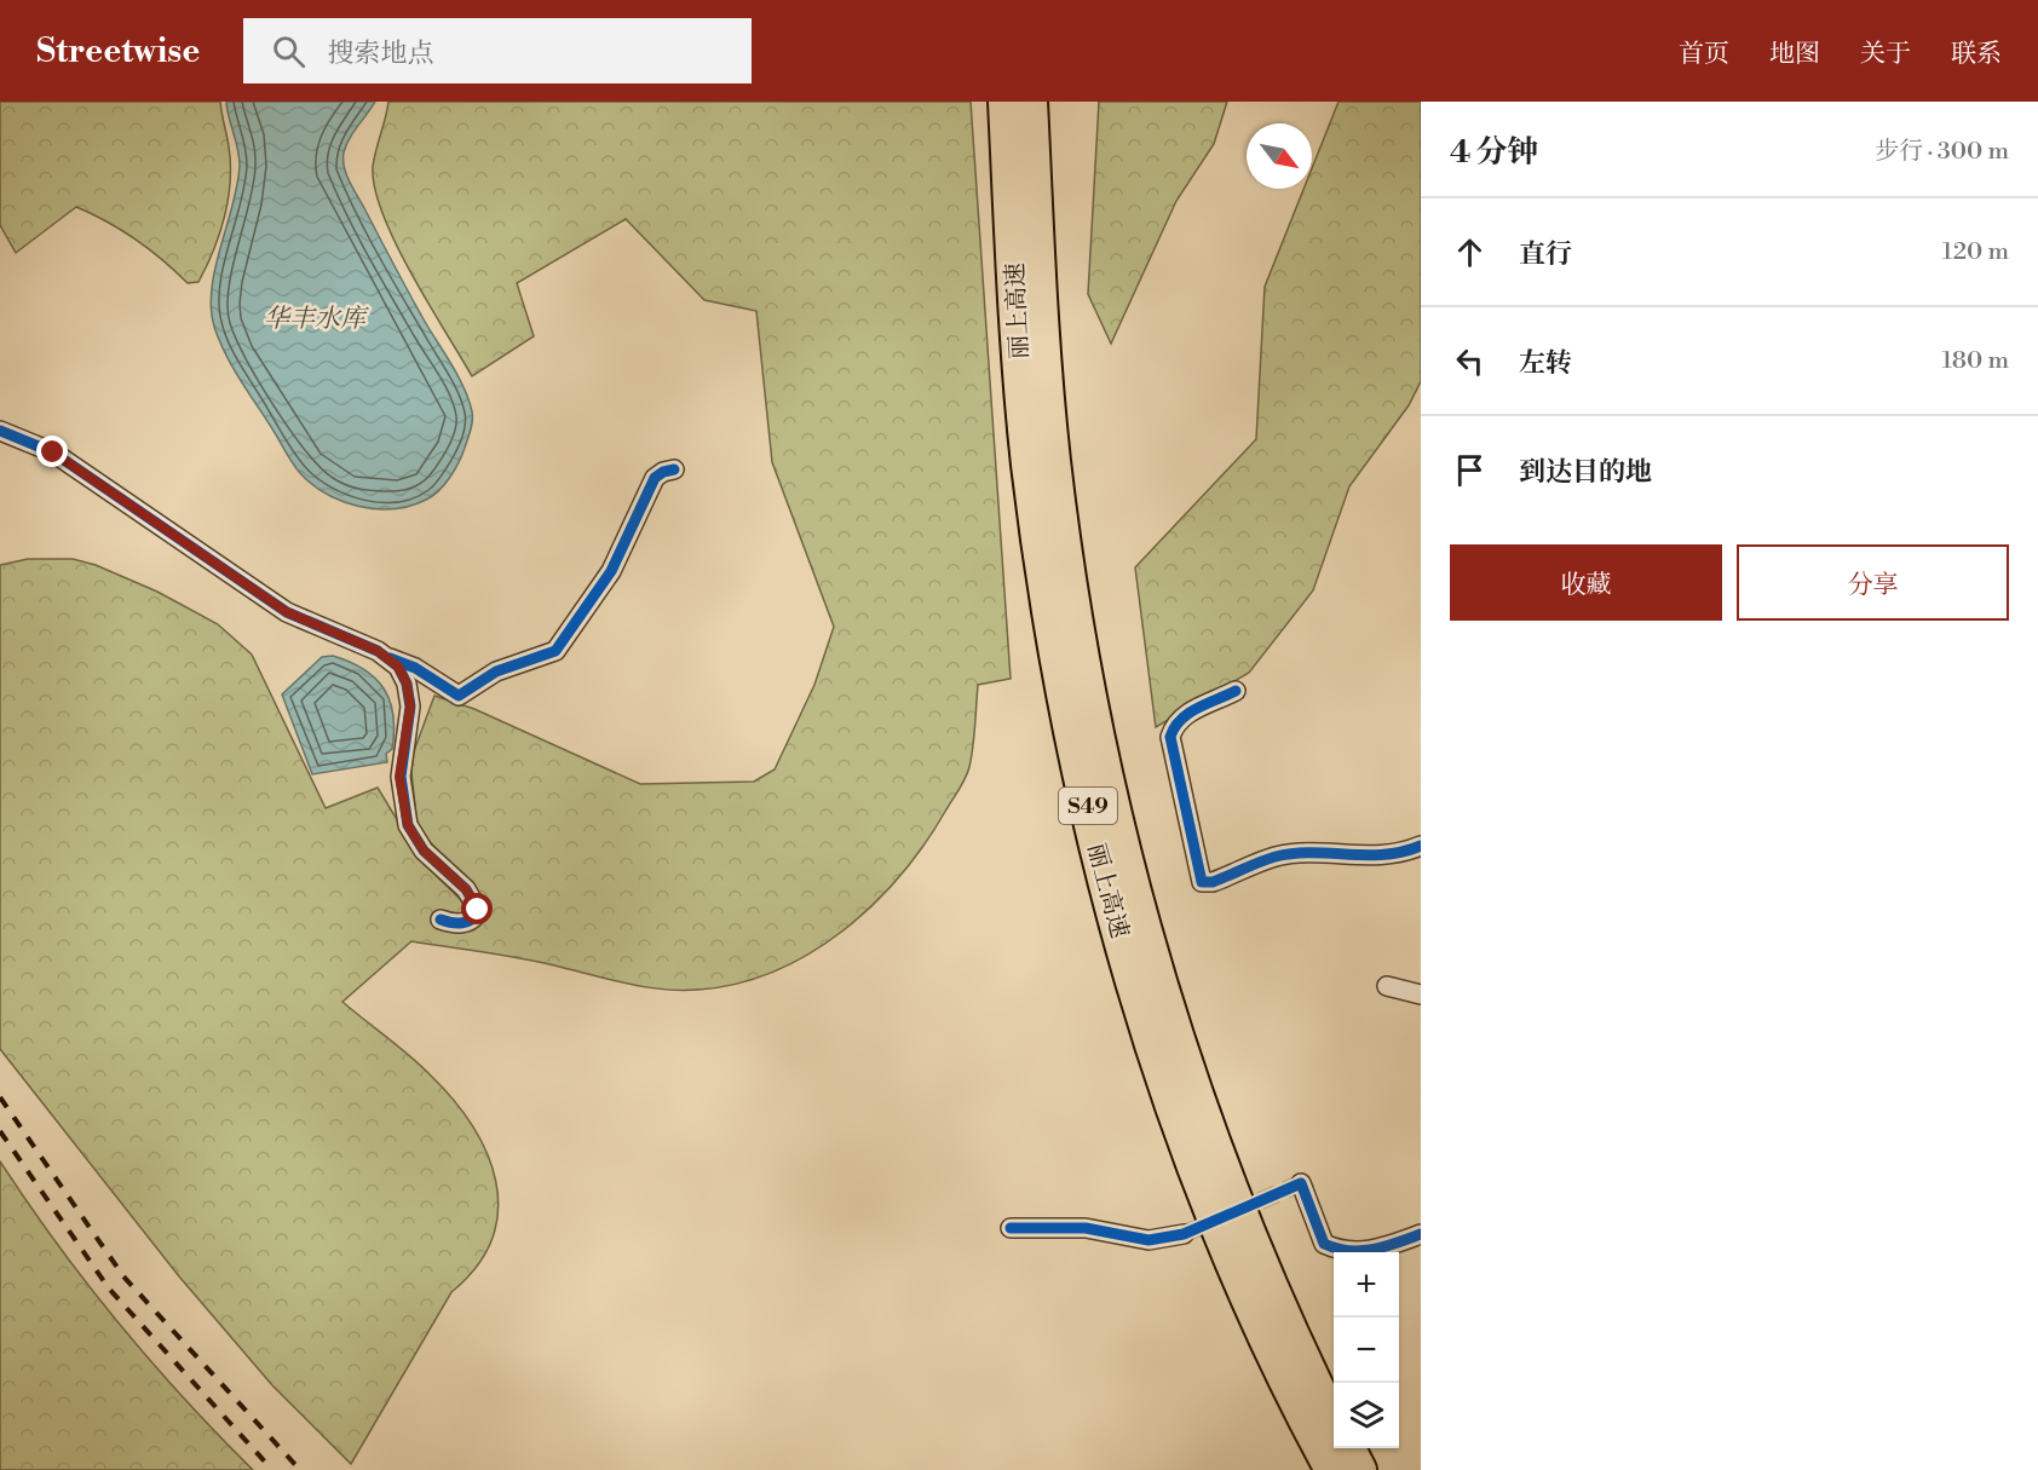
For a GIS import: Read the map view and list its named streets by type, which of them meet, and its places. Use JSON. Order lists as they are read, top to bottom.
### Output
{
  "streets": {
    "highway": ["丽上高速", "S49"]
  },
  "water": ["华丰水库"],
  "north": "bottom right",
  "page": {
    "header": "Streetwise",
    "search": "搜索地点",
    "nav": [
      "首页",
      "地图",
      "关于",
      "联系"
    ],
    "heading": ["4 分钟", "步行 · 300 m"],
    "list": [
      ["直行", "120 m"],
      ["左转", "180 m"],
      "到达目的地"
    ],
    "buttons": ["收藏", "分享"],
    "map_buttons": ["+", "−"]
  }
}
